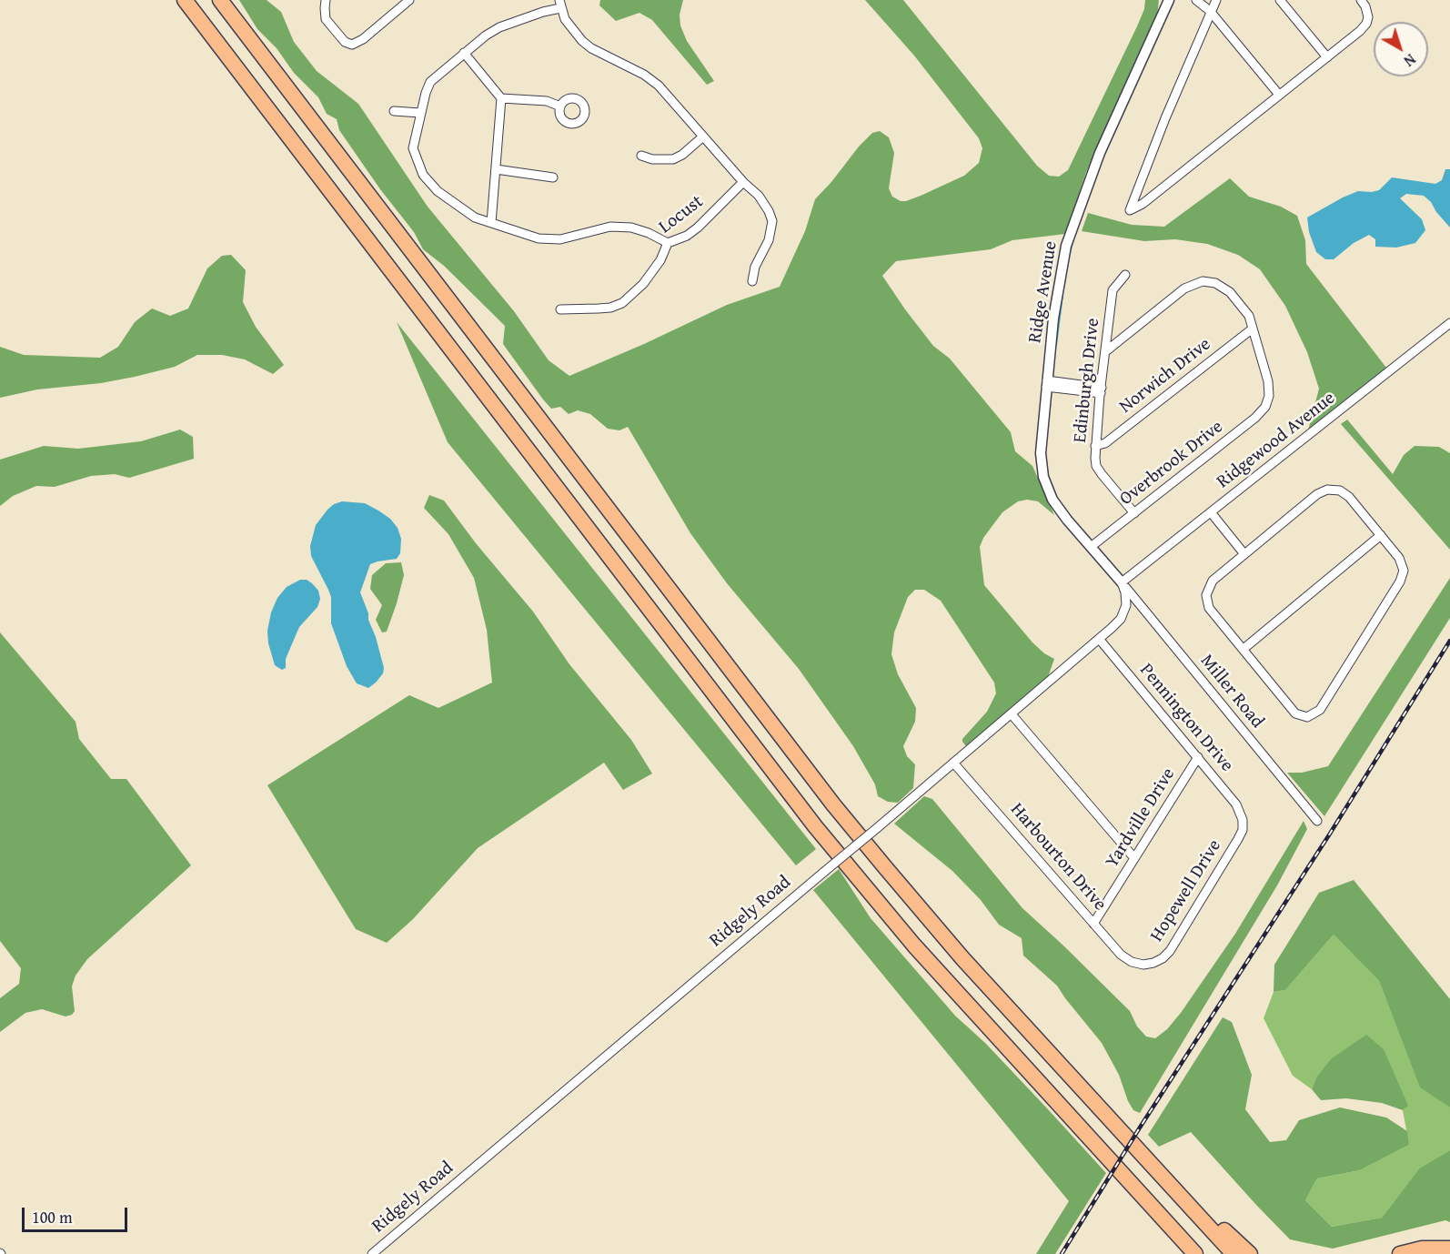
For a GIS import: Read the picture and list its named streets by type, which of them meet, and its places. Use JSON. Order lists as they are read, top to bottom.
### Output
{
  "streets": {
    "street": [
      "Locust",
      "Ridge Avenue",
      "Norwich Drive",
      "Edinburgh Drive",
      "Ridgewood Avenue",
      "Overbrook Drive",
      "Miller Road",
      "Pennington Drive",
      "Yardville Drive",
      "Harbourton Drive",
      "Hopewell Drive",
      "Ridgely Road"
    ]
  },
  "crossings": [
    ["Ridge Avenue", "Ridgewood Avenue"],
    ["Ridge Avenue", "Overbrook Drive"],
    ["Ridge Avenue", "Miller Road"],
    ["Ridge Avenue", "Ridgely Road"],
    ["Norwich Drive", "Edinburgh Drive"],
    ["Norwich Drive", "Overbrook Drive"],
    ["Edinburgh Drive", "Overbrook Drive"],
    ["Ridgewood Avenue", "Miller Road"],
    ["Ridgewood Avenue", "Ridgely Road"],
    ["Miller Road", "Ridgely Road"],
    ["Pennington Drive", "Yardville Drive"],
    ["Pennington Drive", "Hopewell Drive"],
    ["Pennington Drive", "Ridgely Road"],
    ["Yardville Drive", "Harbourton Drive"],
    ["Harbourton Drive", "Hopewell Drive"],
    ["Harbourton Drive", "Ridgely Road"]
  ],
  "scale_bar": "100 m",
  "north": "bottom right"
}
